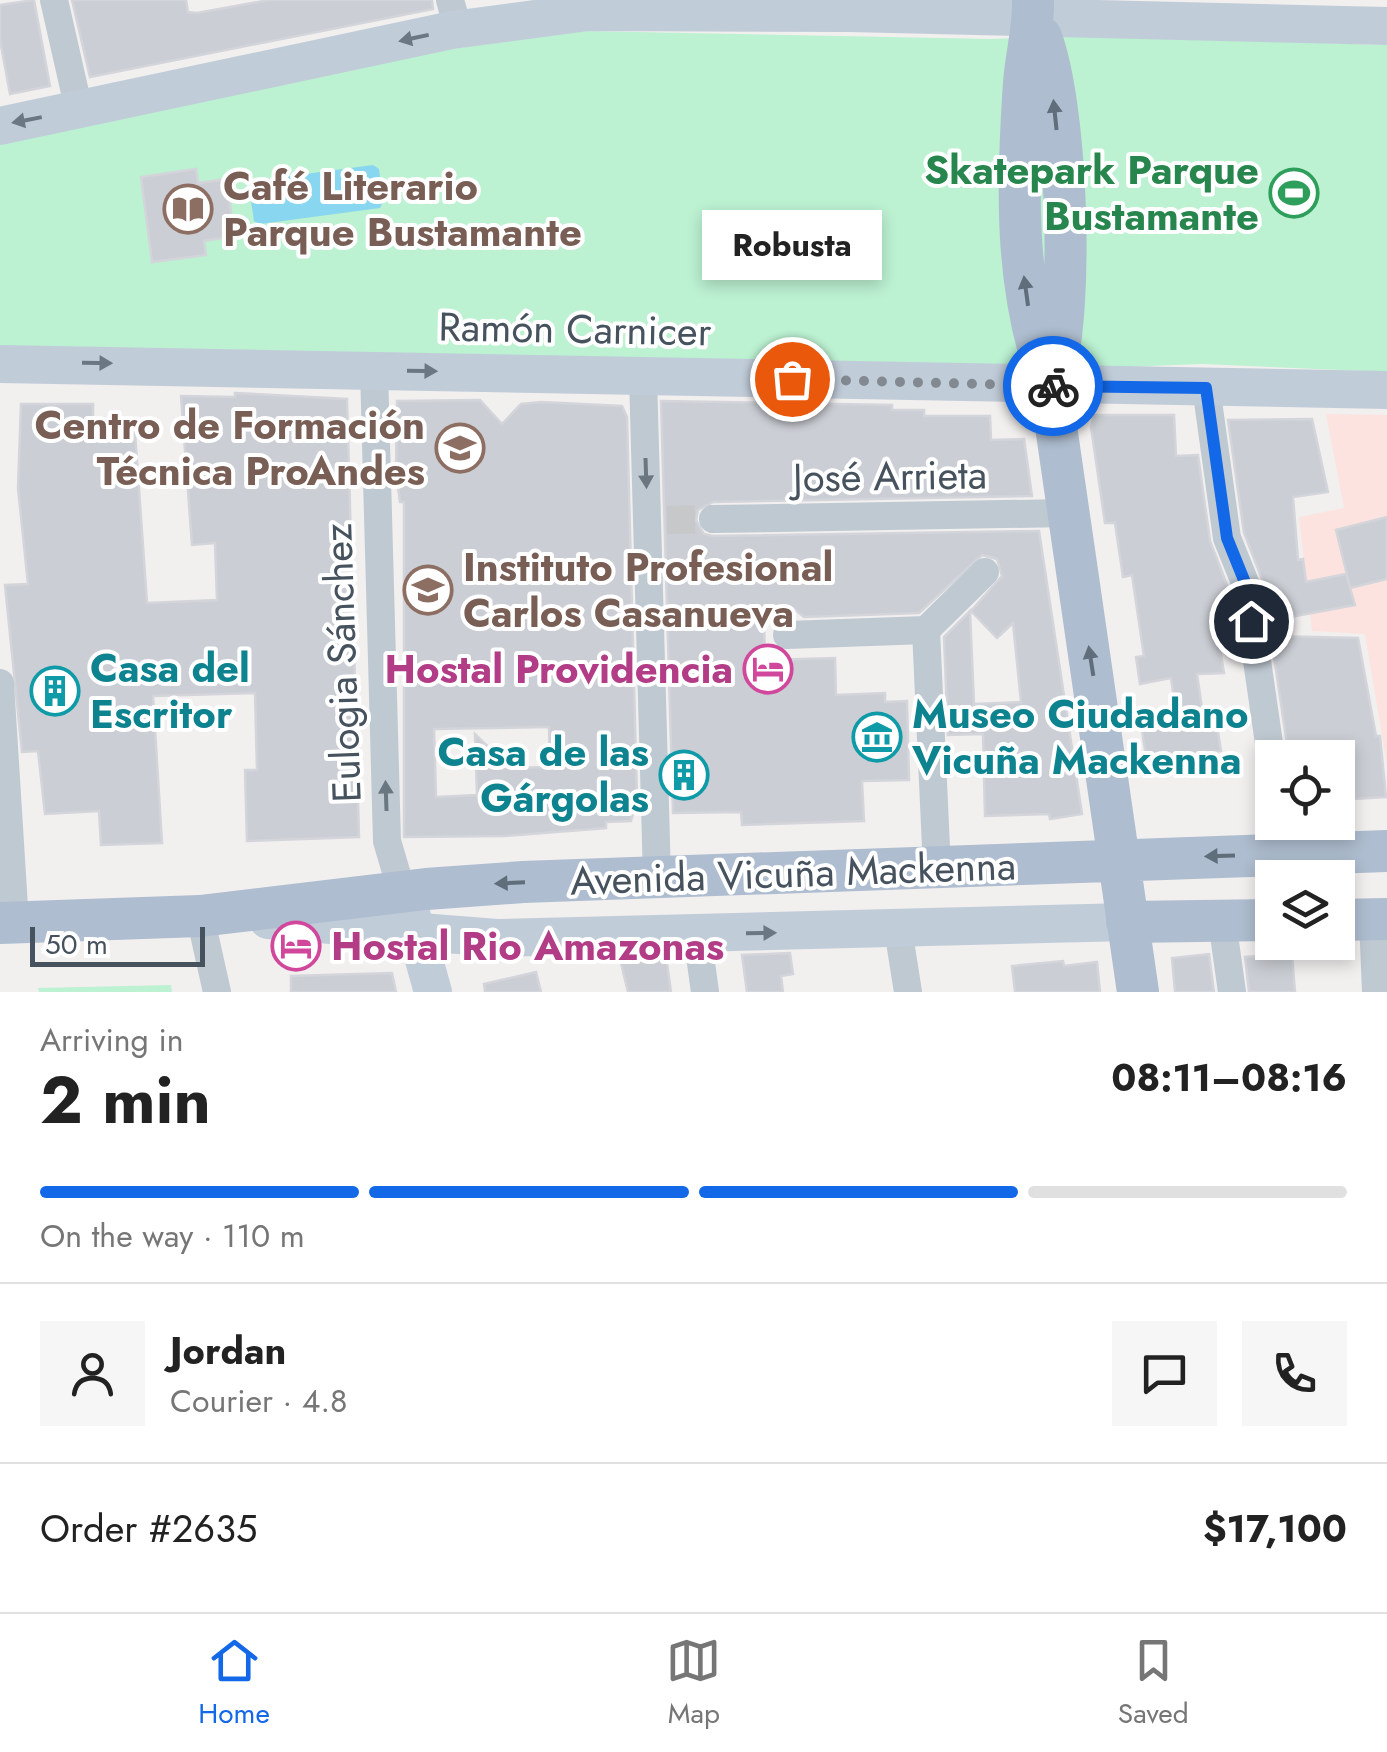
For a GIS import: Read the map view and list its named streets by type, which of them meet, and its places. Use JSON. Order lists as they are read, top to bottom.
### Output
{
  "streets": {
    "main road": ["Ramón Carnicer", "Avenida Vicuña Mackenna"],
    "street": ["José Arrieta", "Eulogia Sánchez"]
  },
  "crossings": [
    ["Ramón Carnicer", "Eulogia Sánchez"],
    ["Eulogia Sánchez", "Avenida Vicuña Mackenna"]
  ],
  "one_way": ["Eulogia Sánchez"],
  "places": {
    "sports": ["Skatepark Parque Bustamante"],
    "library": ["Café Literario Parque Bustamante"],
    "other": ["Robusta"],
    "school or university": ["Centro de Formación Técnica ProAndes", "Instituto Profesional Carlos Casanueva"],
    "hotel": ["Hostal Providencia", "Hostal Rio Amazonas"],
    "building": ["Casa del Escritor", "Casa de las Gárgolas"],
    "museum": ["Museo Ciudadano Vicuña Mackenna"]
  },
  "scale_bar": "50 m",
  "page": {
    "bubble": "Robusta",
    "scale": "50 m",
    "heading": ["2 min", "Arriving in", "08:11–08:16"],
    "panel": [
      "Jordan",
      "Courier · 4.8",
      "Order #2635",
      "$17,100"
    ],
    "bar": "On the way · 110 m",
    "tabs": ["Home", "Map", "Saved"]
  }
}
